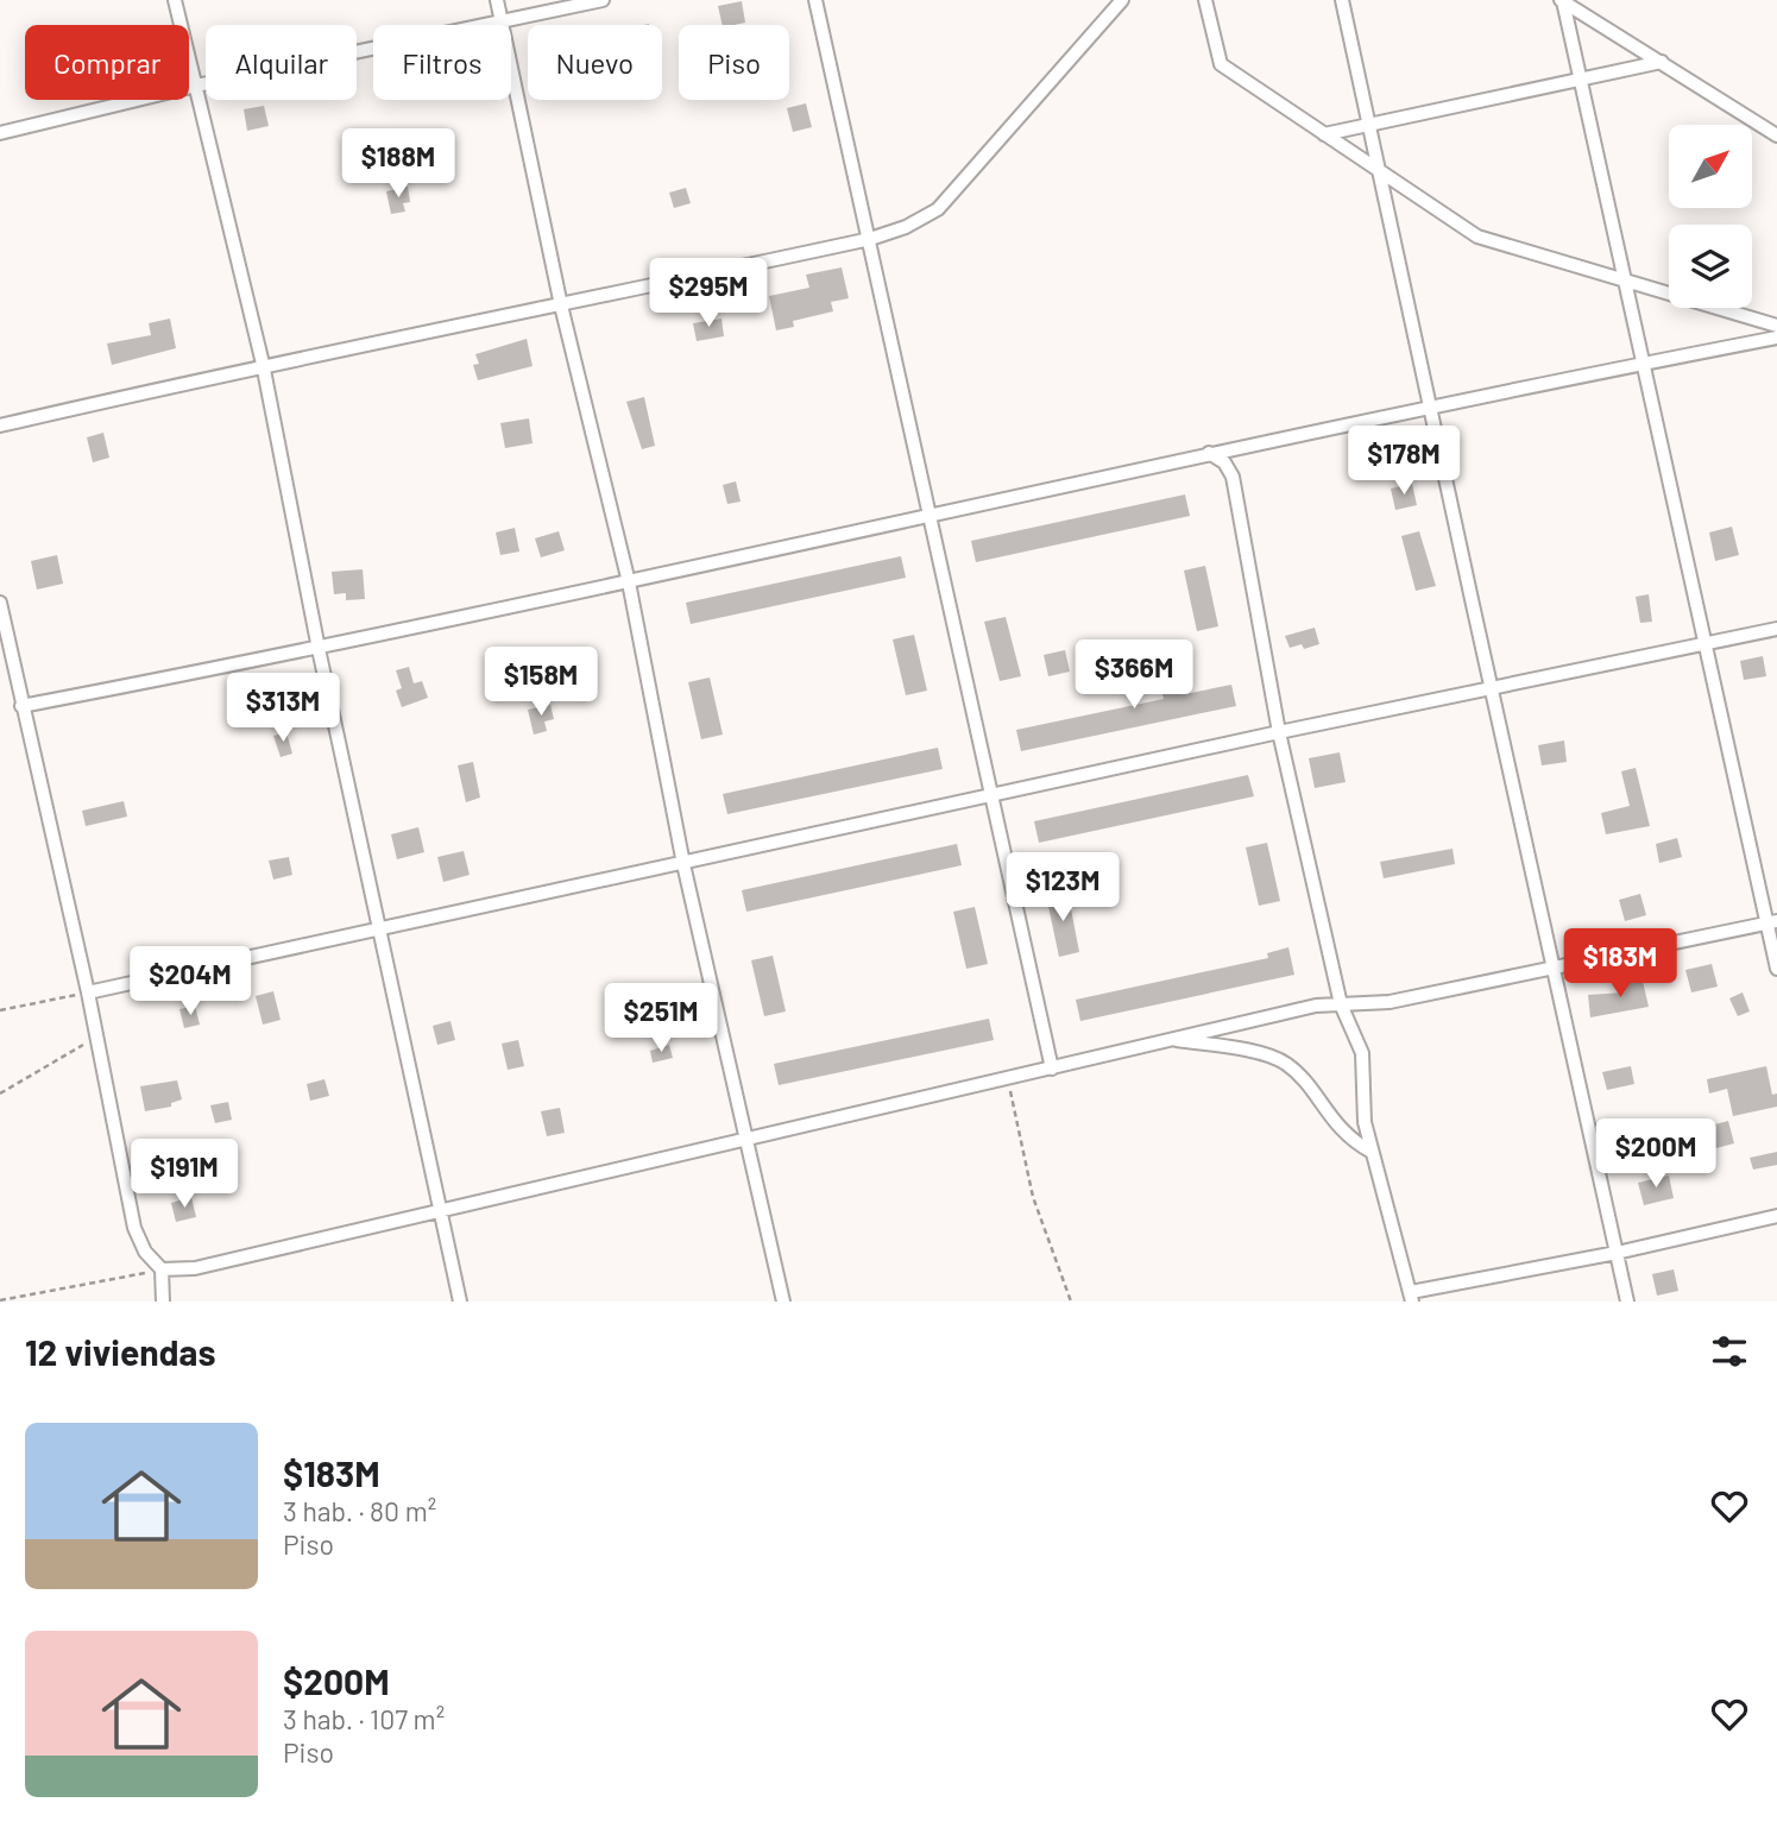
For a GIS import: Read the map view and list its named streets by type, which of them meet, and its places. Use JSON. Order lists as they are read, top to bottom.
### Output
{
  "north": "top right",
  "page": {
    "chip": [
      "Comprar",
      "Alquilar",
      "Filtros",
      "Nuevo",
      "Piso"
    ],
    "price": [
      "$188M",
      "$295M",
      "$178M",
      "$366M",
      "$158M",
      "$313M",
      "$123M",
      "$183M",
      "$204M",
      "$251M",
      "$200M",
      "$191M"
    ],
    "heading": "12 viviendas",
    "list": [
      {
        "name": "$183M",
        "note": "3 hab. · 80 m² · Piso"
      },
      {
        "name": "$200M",
        "note": "3 hab. · 107 m² · Piso"
      }
    ]
  }
}
